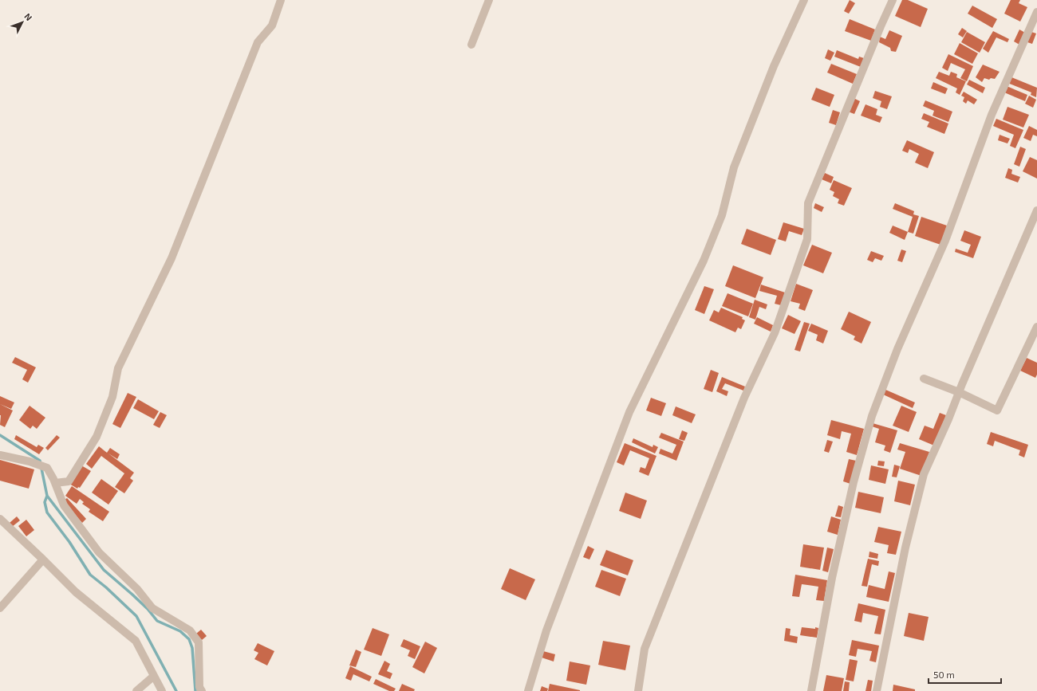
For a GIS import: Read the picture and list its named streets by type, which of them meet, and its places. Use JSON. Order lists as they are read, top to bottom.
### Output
{
  "scale_bar": "50 m",
  "north": "top right"
}
